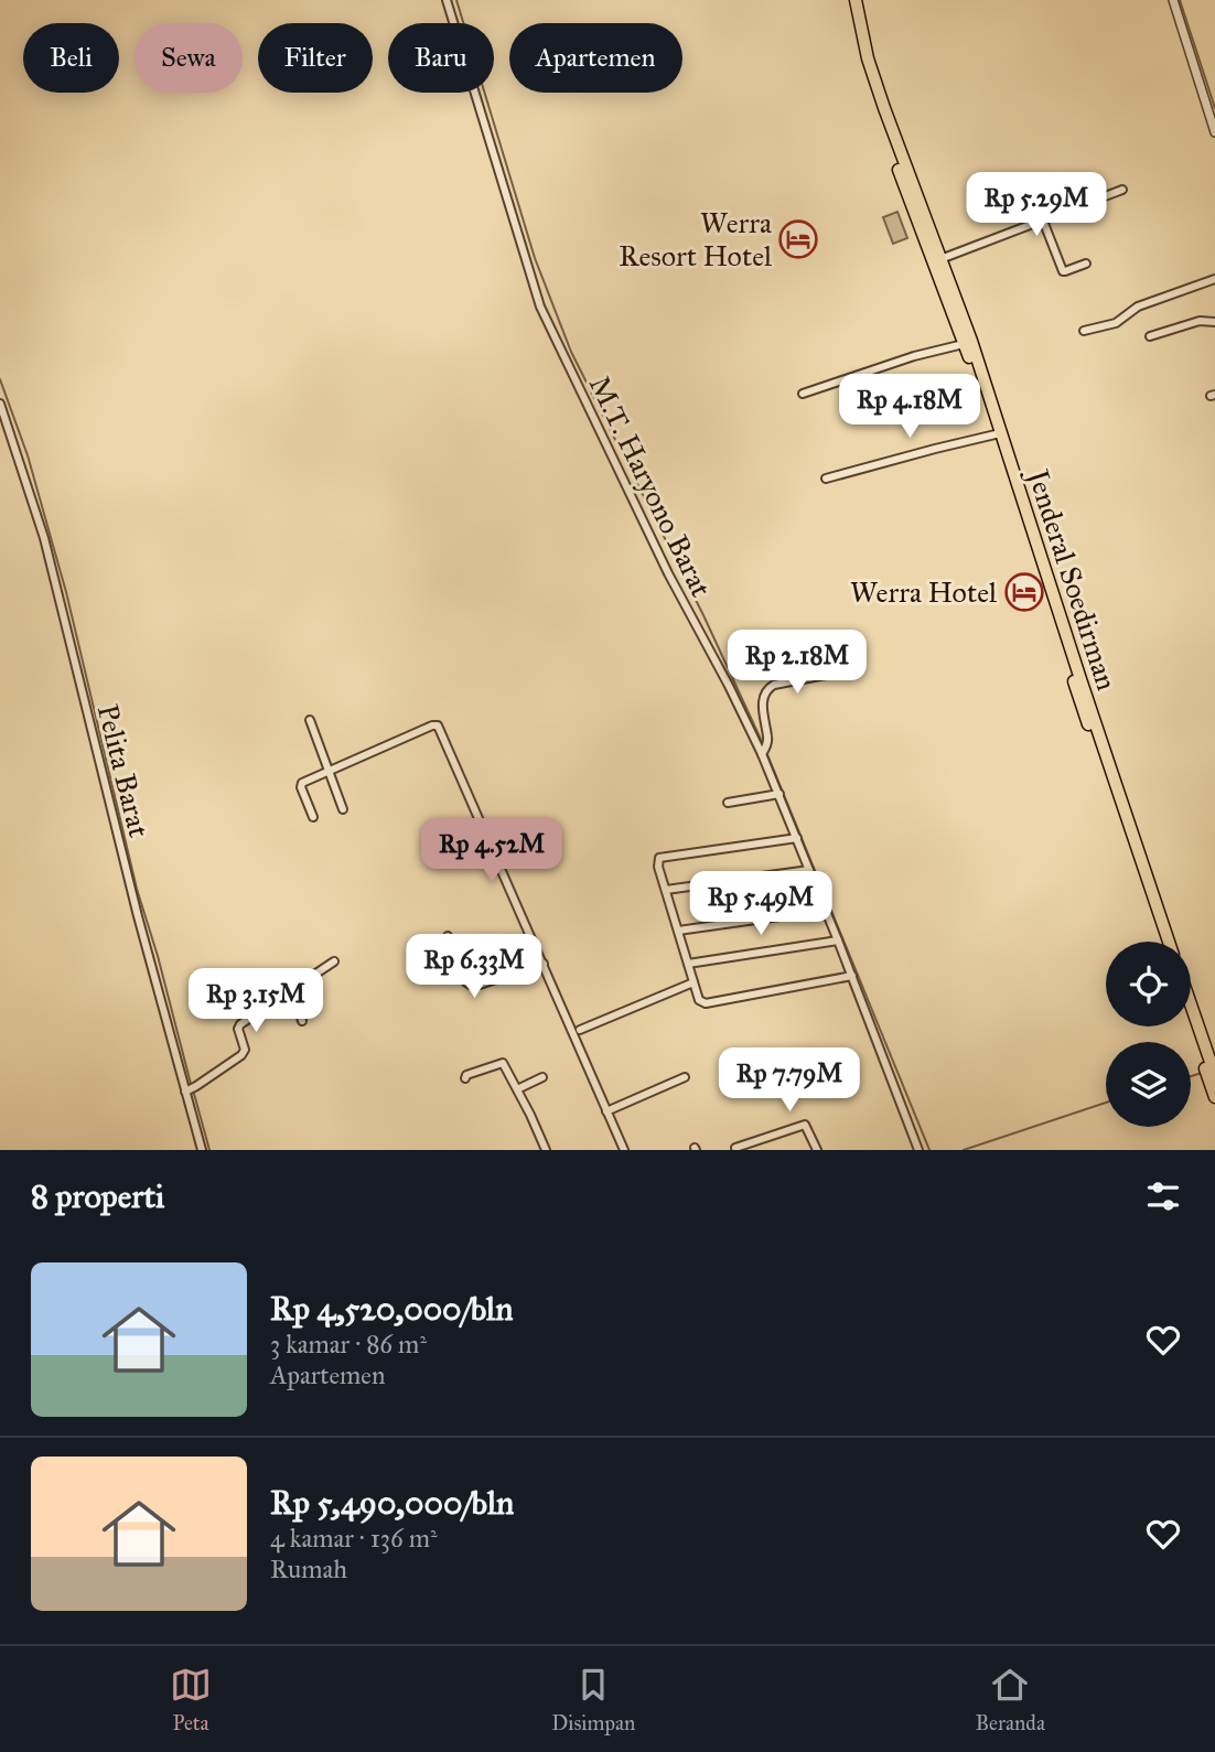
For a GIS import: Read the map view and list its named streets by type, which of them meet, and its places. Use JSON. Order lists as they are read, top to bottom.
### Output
{
  "streets": {
    "highway": ["Jenderal Soedirman"],
    "street": ["M.T. Haryono Barat", "Pelita Barat"]
  },
  "places": {
    "hotel": ["Werra Resort Hotel", "Werra Hotel"]
  },
  "page": {
    "chip": [
      "Beli",
      "Sewa",
      "Filter",
      "Baru",
      "Apartemen"
    ],
    "price": [
      "Rp 5.29M",
      "Rp 4.18M",
      "Rp 2.18M",
      "Rp 4.52M",
      "Rp 5.49M",
      "Rp 6.33M",
      "Rp 3.15M",
      "Rp 7.79M"
    ],
    "heading": "8 properti",
    "list": [
      {
        "name": "Rp 4,520,000/bln",
        "note": "3 kamar · 86 m² · Apartemen"
      },
      {
        "name": "Rp 5,490,000/bln",
        "note": "4 kamar · 136 m² · Rumah"
      }
    ],
    "tabs": ["Peta", "Disimpan", "Beranda"]
  }
}
